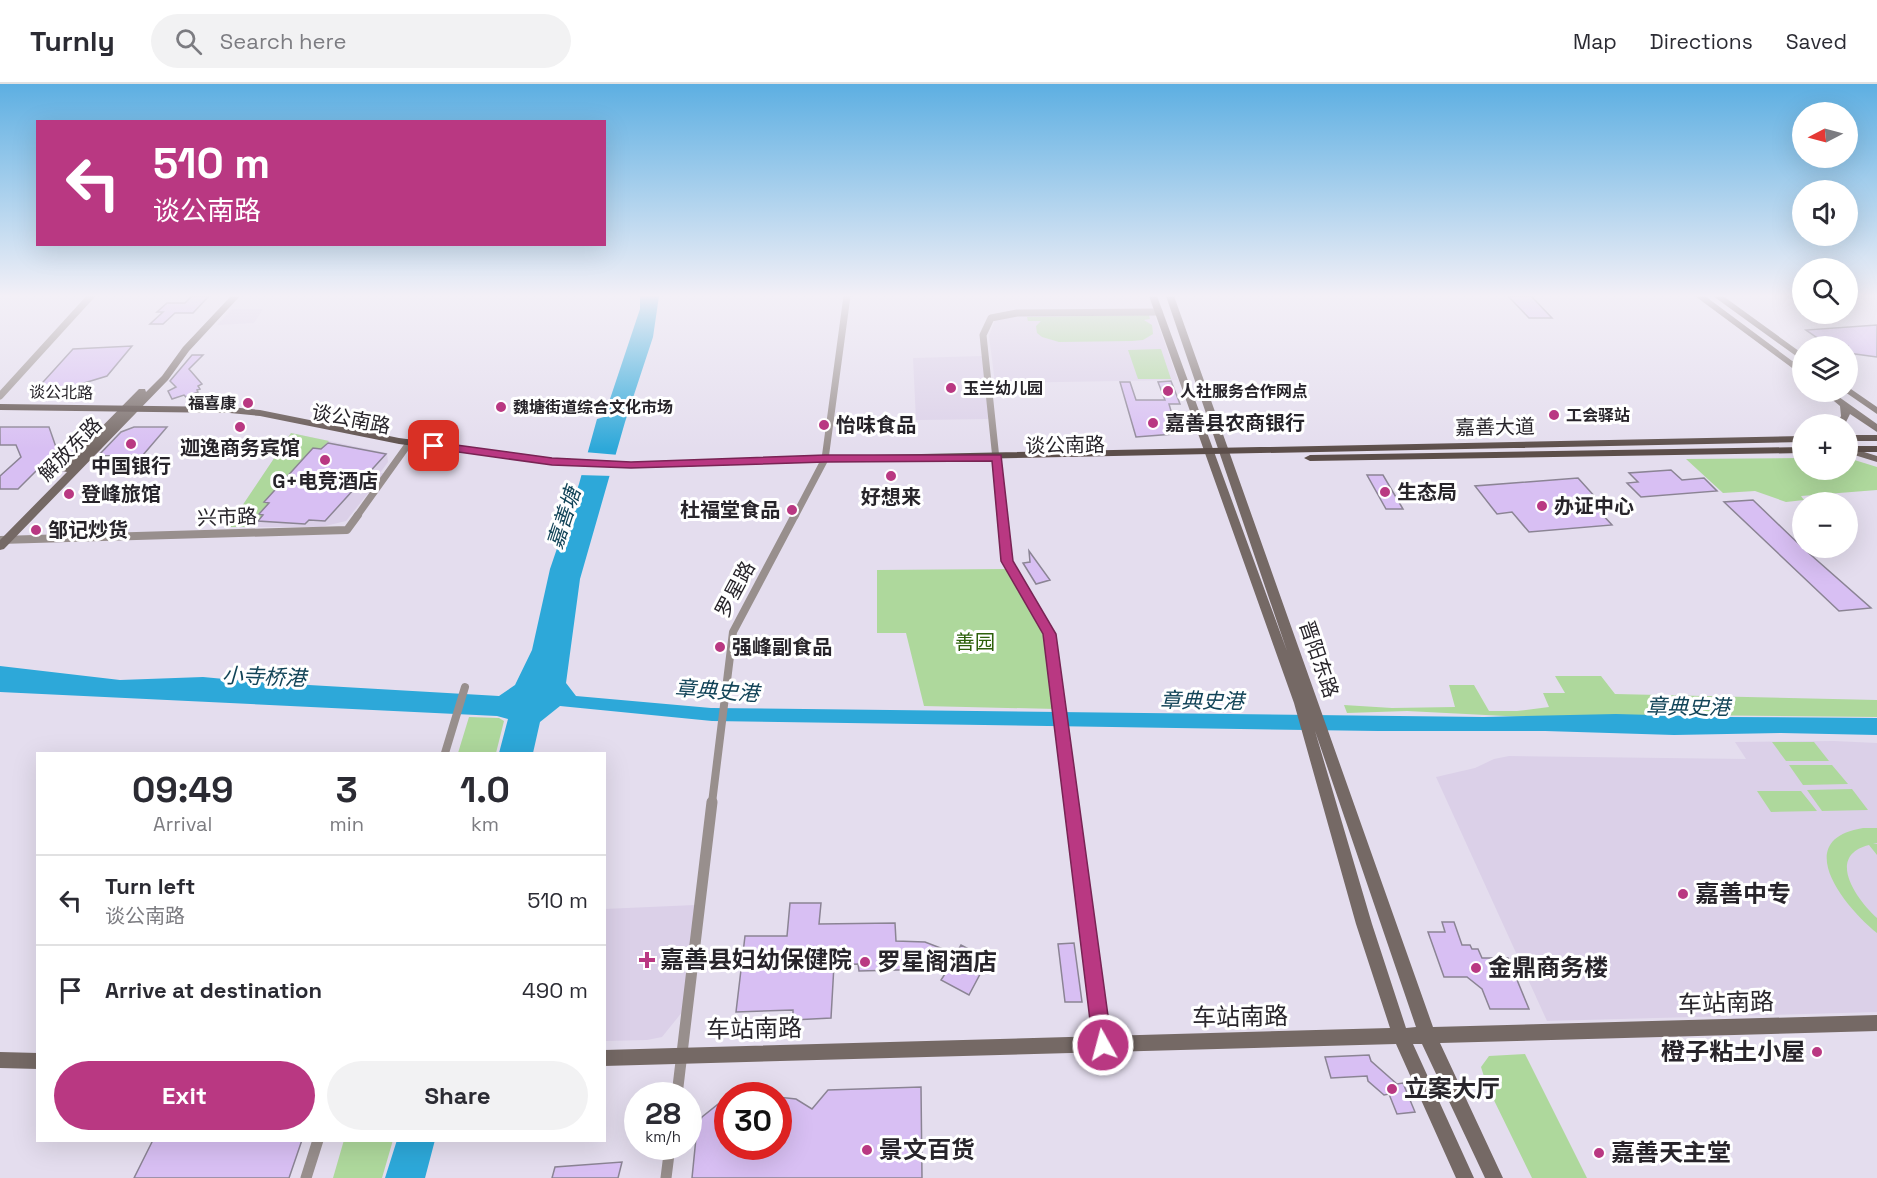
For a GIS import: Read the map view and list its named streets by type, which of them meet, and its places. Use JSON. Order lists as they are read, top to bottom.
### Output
{
  "streets": {
    "main road": [
      "谈公北路",
      "谈公南路",
      "嘉善大道",
      "解放东路",
      "晋阳东路",
      "车站南路"
    ],
    "street": ["兴市路", "罗星路"]
  },
  "crossings": [
    ["谈公北路", "谈公南路"],
    ["谈公北路", "解放东路"],
    ["谈公南路", "嘉善大道"],
    ["谈公南路", "解放东路"],
    ["谈公南路", "兴市路"],
    ["谈公南路", "罗星路"],
    ["谈公南路", "晋阳东路"],
    ["嘉善大道", "晋阳东路"],
    ["解放东路", "兴市路"],
    ["罗星路", "车站南路"],
    ["晋阳东路", "车站南路"]
  ],
  "water": ["嘉善塘", "小寺桥港", "章典史港"],
  "parks": ["善园"],
  "places": {
    "other": [
      "玉兰幼儿园",
      "人社服务合作网点",
      "福喜康",
      "魏塘街道综合文化市场",
      "工会驿站",
      "嘉善县农商银行",
      "怡味食品",
      "迦逸商务宾馆",
      "中国银行",
      "G+电竞酒店",
      "好想来",
      "生态局",
      "登峰旅馆",
      "办证中心",
      "杜福堂食品",
      "邹记炒货",
      "强峰副食品",
      "嘉善中专",
      "罗星阁酒店",
      "金鼎商务楼",
      "橙子粘土小屋",
      "立案大厅",
      "景文百货",
      "嘉善天主堂"
    ],
    "health": ["嘉善县妇幼保健院"]
  },
  "north": "left",
  "page": {
    "header": "Turnly",
    "search": "Search here",
    "nav": ["Map", "Directions", "Saved"],
    "map_buttons": ["+", "−"],
    "turn": ["510 m", "谈公南路"],
    "eta": [
      "09:49",
      "Arrival",
      "3",
      "min",
      "1.0",
      "km"
    ],
    "list": [
      {
        "name": "Turn left",
        "note": "谈公南路",
        "value": "510 m"
      },
      {
        "name": "Arrive at destination",
        "value": "490 m"
      }
    ],
    "buttons": ["Exit", "Share"],
    "speed": "28 km/h",
    "limit": "30"
  }
}
